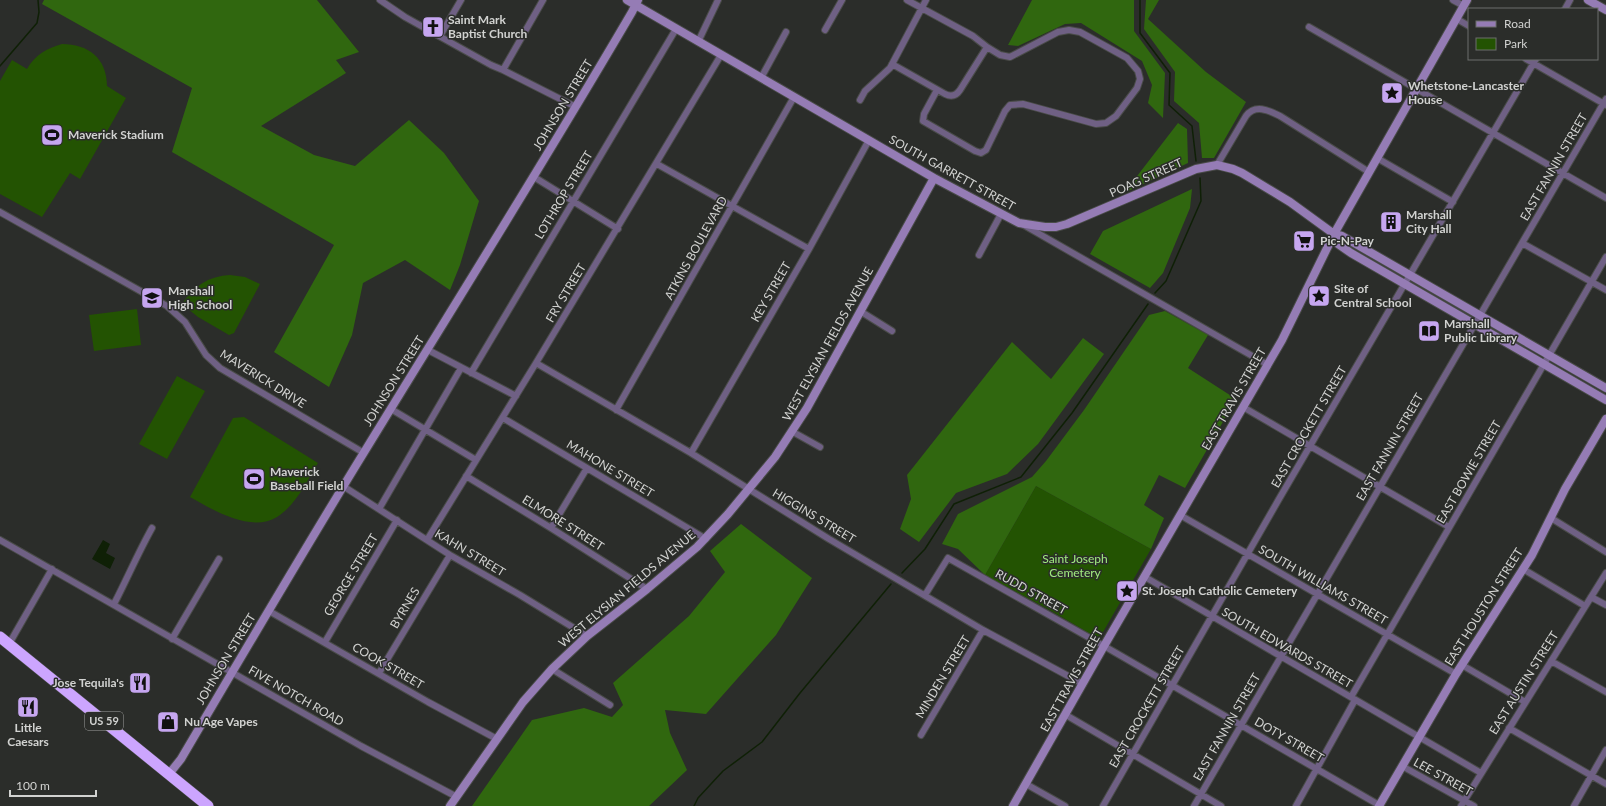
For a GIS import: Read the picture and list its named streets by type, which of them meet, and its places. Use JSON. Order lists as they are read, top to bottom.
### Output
{
  "streets": {
    "highway": ["US 59"],
    "street": [
      "JOHNSON STREET",
      "EAST FANNIN STREET",
      "SOUTH GARRETT STREET",
      "POAG STREET",
      "LOTHROP STREET",
      "ATKINS BOULEVARD",
      "KEY STREET",
      "FRY STREET",
      "WEST ELYSIAN FIELDS AVENUE",
      "MAVERICK DRIVE",
      "EAST TRAVIS STREET",
      "EAST CROCKETT STREET",
      "MAHONE STREET",
      "EAST BOWIE STREET",
      "HIGGINS STREET",
      "ELMORE STREET",
      "KAHN STREET",
      "GEORGE STREET",
      "SOUTH WILLIAMS STREET",
      "RUDD STREET",
      "EAST HOUSTON STREET",
      "BYRNES",
      "SOUTH EDWARDS STREET",
      "COOK STREET",
      "MINDEN STREET",
      "EAST AUSTIN STREET",
      "FIVE NOTCH ROAD",
      "DOTY STREET",
      "LEE STREET"
    ]
  },
  "crossings": [
    ["JOHNSON STREET", "SOUTH GARRETT STREET"],
    ["JOHNSON STREET", "MAVERICK DRIVE"],
    ["JOHNSON STREET", "KAHN STREET"],
    ["JOHNSON STREET", "COOK STREET"],
    ["JOHNSON STREET", "FIVE NOTCH ROAD"],
    ["JOHNSON STREET", "US 59"],
    ["EAST FANNIN STREET", "SOUTH WILLIAMS STREET"],
    ["EAST FANNIN STREET", "SOUTH EDWARDS STREET"],
    ["EAST FANNIN STREET", "DOTY STREET"],
    ["SOUTH GARRETT STREET", "POAG STREET"],
    ["SOUTH GARRETT STREET", "LOTHROP STREET"],
    ["SOUTH GARRETT STREET", "ATKINS BOULEVARD"],
    ["SOUTH GARRETT STREET", "KEY STREET"],
    ["SOUTH GARRETT STREET", "FRY STREET"],
    ["SOUTH GARRETT STREET", "WEST ELYSIAN FIELDS AVENUE"],
    ["SOUTH GARRETT STREET", "EAST TRAVIS STREET"],
    ["ATKINS BOULEVARD", "HIGGINS STREET"],
    ["KEY STREET", "HIGGINS STREET"],
    ["FRY STREET", "MAHONE STREET"],
    ["FRY STREET", "HIGGINS STREET"],
    ["FRY STREET", "ELMORE STREET"],
    ["FRY STREET", "KAHN STREET"],
    ["WEST ELYSIAN FIELDS AVENUE", "MAHONE STREET"],
    ["WEST ELYSIAN FIELDS AVENUE", "HIGGINS STREET"],
    ["WEST ELYSIAN FIELDS AVENUE", "ELMORE STREET"],
    ["WEST ELYSIAN FIELDS AVENUE", "KAHN STREET"],
    ["WEST ELYSIAN FIELDS AVENUE", "COOK STREET"],
    ["WEST ELYSIAN FIELDS AVENUE", "FIVE NOTCH ROAD"],
    ["EAST TRAVIS STREET", "HIGGINS STREET"],
    ["EAST TRAVIS STREET", "SOUTH WILLIAMS STREET"],
    ["EAST TRAVIS STREET", "RUDD STREET"],
    ["EAST TRAVIS STREET", "SOUTH EDWARDS STREET"],
    ["EAST TRAVIS STREET", "DOTY STREET"],
    ["EAST CROCKETT STREET", "SOUTH WILLIAMS STREET"],
    ["EAST CROCKETT STREET", "SOUTH EDWARDS STREET"],
    ["EAST CROCKETT STREET", "DOTY STREET"],
    ["EAST BOWIE STREET", "SOUTH WILLIAMS STREET"],
    ["EAST BOWIE STREET", "SOUTH EDWARDS STREET"],
    ["EAST BOWIE STREET", "DOTY STREET"],
    ["HIGGINS STREET", "RUDD STREET"],
    ["HIGGINS STREET", "MINDEN STREET"],
    ["KAHN STREET", "GEORGE STREET"],
    ["KAHN STREET", "BYRNES"],
    ["GEORGE STREET", "COOK STREET"],
    ["SOUTH WILLIAMS STREET", "EAST HOUSTON STREET"],
    ["RUDD STREET", "DOTY STREET"],
    ["EAST HOUSTON STREET", "SOUTH EDWARDS STREET"],
    ["EAST HOUSTON STREET", "DOTY STREET"],
    ["EAST HOUSTON STREET", "LEE STREET"],
    ["BYRNES", "COOK STREET"],
    ["SOUTH EDWARDS STREET", "EAST AUSTIN STREET"],
    ["EAST AUSTIN STREET", "LEE STREET"]
  ],
  "parks": ["Saint Joseph Cemetery"],
  "places": {
    "church": ["Saint Mark Baptist Church"],
    "place": ["Whetstone-Lancaster House", "Site of Central School", "St. Joseph Catholic Cemetery"],
    "sports": ["Maverick Stadium", "Maverick Baseball Field"],
    "building": ["Marshall City Hall"],
    "supermarket": ["Pic-N-Pay"],
    "school or university": ["Marshall High School"],
    "library": ["Marshall Public Library"],
    "restaurant": ["Jose Tequila's", "Little Caesars"],
    "shop": ["Nu Age Vapes"]
  },
  "legend": ["Road", "Park"],
  "scale_bar": "100 m"
}
